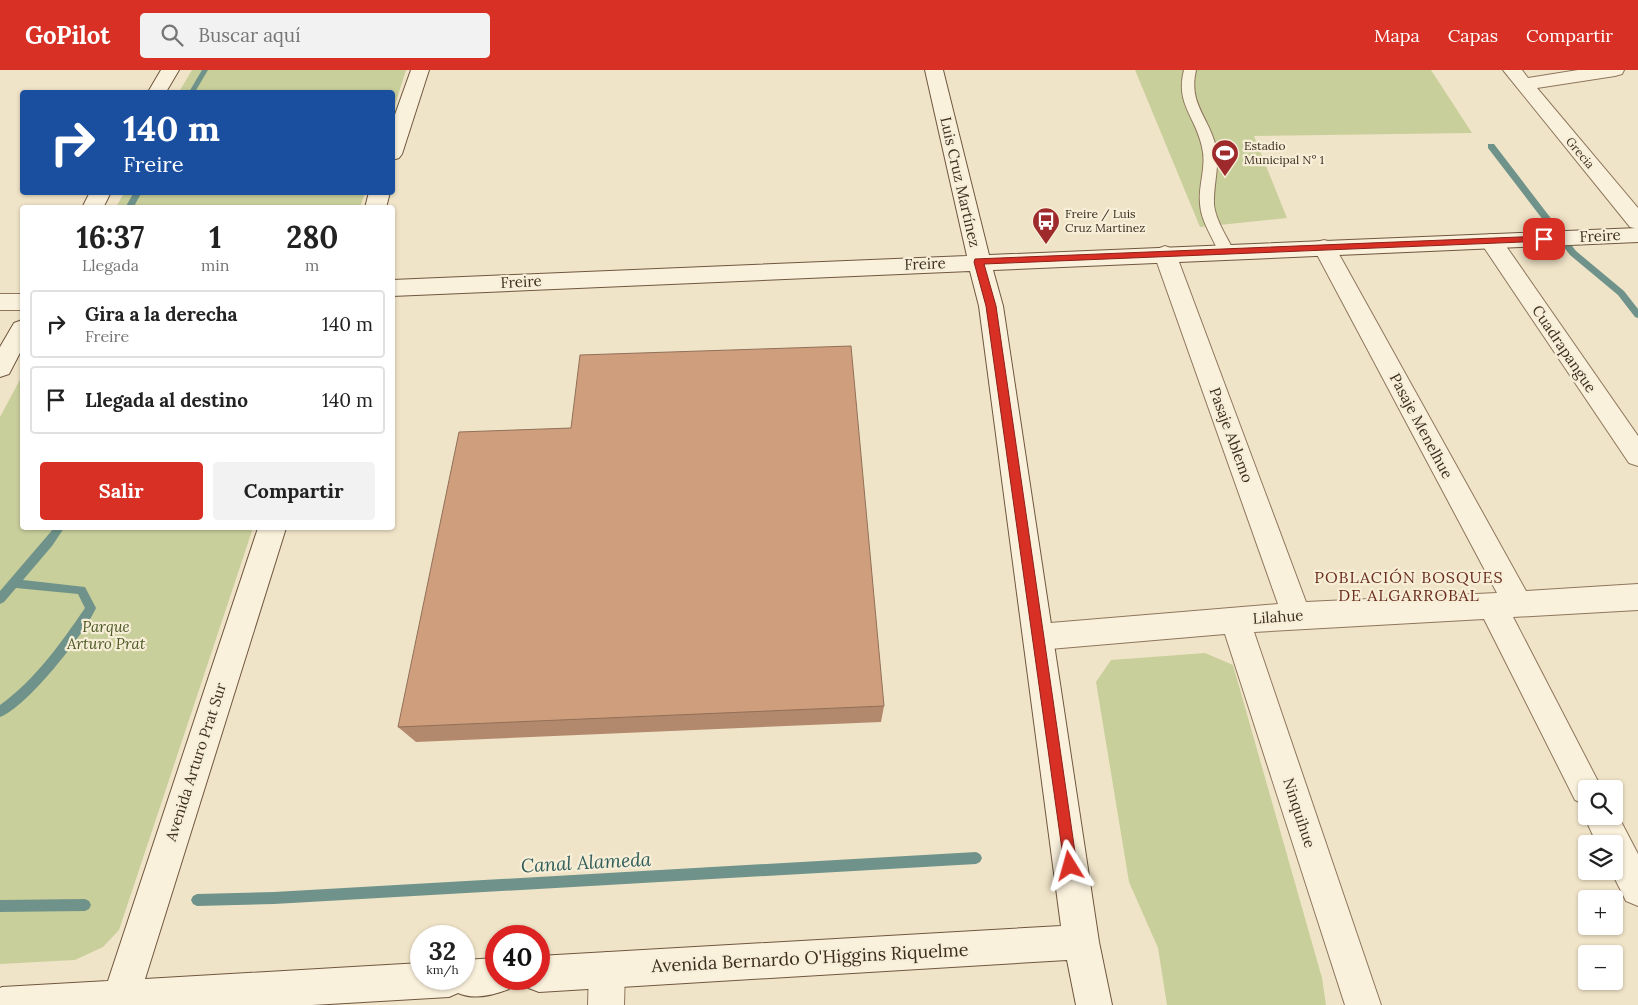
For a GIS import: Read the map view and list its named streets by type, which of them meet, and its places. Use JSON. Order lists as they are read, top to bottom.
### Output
{
  "streets": {
    "street": [
      "Grecia",
      "Luis Cruz Martínez",
      "Freire",
      "Cuadrapangue",
      "Pasaje Menelhue",
      "Pasaje Ablemo",
      "Lilahue",
      "Avenida Arturo Prat Sur",
      "Ninquihue",
      "Avenida Bernardo O'Higgins Riquelme"
    ]
  },
  "crossings": [
    ["Luis Cruz Martínez", "Freire"],
    ["Luis Cruz Martínez", "Lilahue"],
    ["Luis Cruz Martínez", "Avenida Bernardo O'Higgins Riquelme"],
    ["Freire", "Cuadrapangue"],
    ["Freire", "Pasaje Menelhue"],
    ["Freire", "Pasaje Ablemo"],
    ["Pasaje Menelhue", "Lilahue"],
    ["Pasaje Ablemo", "Lilahue"],
    ["Lilahue", "Ninquihue"]
  ],
  "districts": ["POBLACIÓN BOSQUES DE ALGARROBAL"],
  "water": ["Canal Alameda"],
  "parks": ["Parque Arturo Prat"],
  "places": {
    "sports": ["Estadio Municipal Nº 1"],
    "bus stop": ["Freire / Luis Cruz Martinez"]
  },
  "page": {
    "header": "GoPilot",
    "search": "Buscar aquí",
    "nav": ["Mapa", "Capas", "Compartir"],
    "turn": ["140 m", "Freire"],
    "eta": [
      "16:37",
      "Llegada",
      "1",
      "min",
      "280",
      "m"
    ],
    "list": [
      {
        "name": "Gira a la derecha",
        "note": "Freire",
        "value": "140 m"
      },
      {
        "name": "Llegada al destino",
        "value": "140 m"
      }
    ],
    "buttons": ["Salir", "Compartir"],
    "map_buttons": ["+", "−"],
    "speed": "32 km/h",
    "limit": "40"
  }
}
